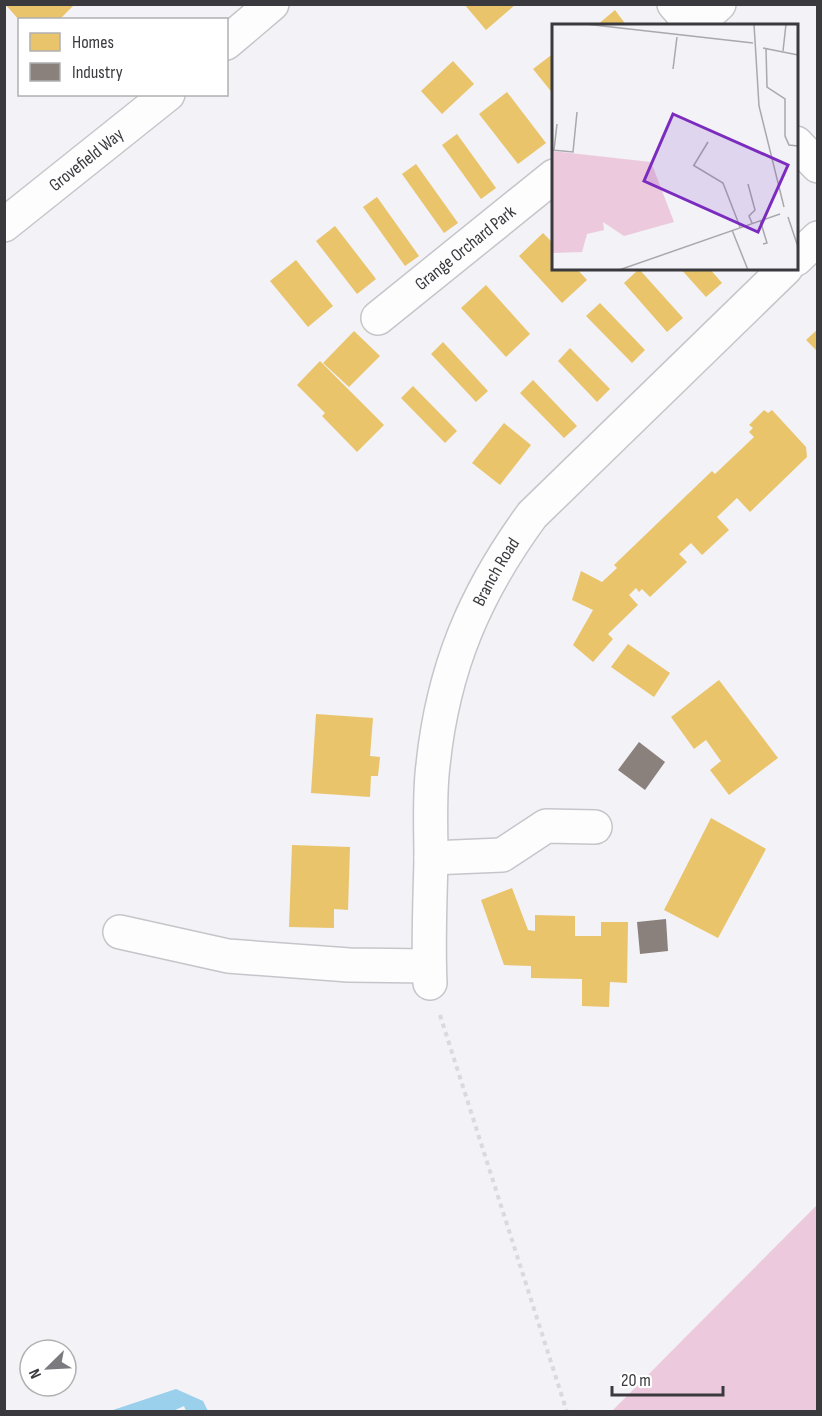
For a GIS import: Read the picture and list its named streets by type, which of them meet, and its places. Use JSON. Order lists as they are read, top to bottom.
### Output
{
  "streets": {
    "street": ["Grovefield Way", "Grange Orchard Park", "Branch Road"]
  },
  "legend": ["Homes", "Industry"],
  "scale_bar": "20 m",
  "north": "bottom left"
}
